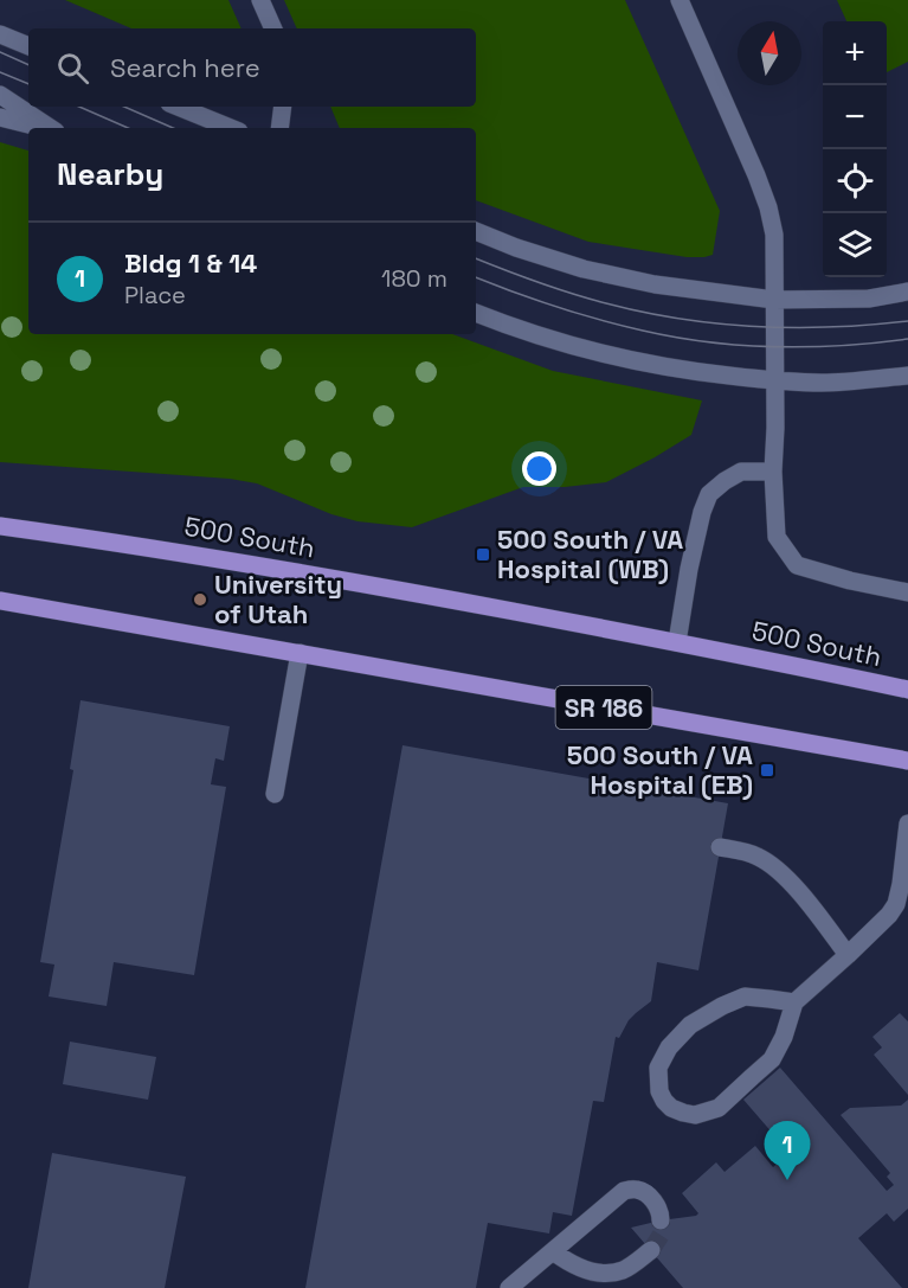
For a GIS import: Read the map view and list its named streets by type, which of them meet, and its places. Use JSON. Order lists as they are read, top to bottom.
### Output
{
  "streets": {
    "main road": ["500 South", "SR 186"]
  },
  "places": {
    "transit": ["500 South / VA Hospital (WB)", "500 South / VA Hospital (EB)"],
    "other": ["University of Utah"]
  },
  "north": "top",
  "page": {
    "map_buttons": ["+", "−"],
    "search": "Search here",
    "heading": "Nearby",
    "list": [
      {
        "mark": "1",
        "name": "Bldg 1 & 14",
        "note": "Place",
        "value": "180 m"
      }
    ],
    "pins": "1"
  }
}
